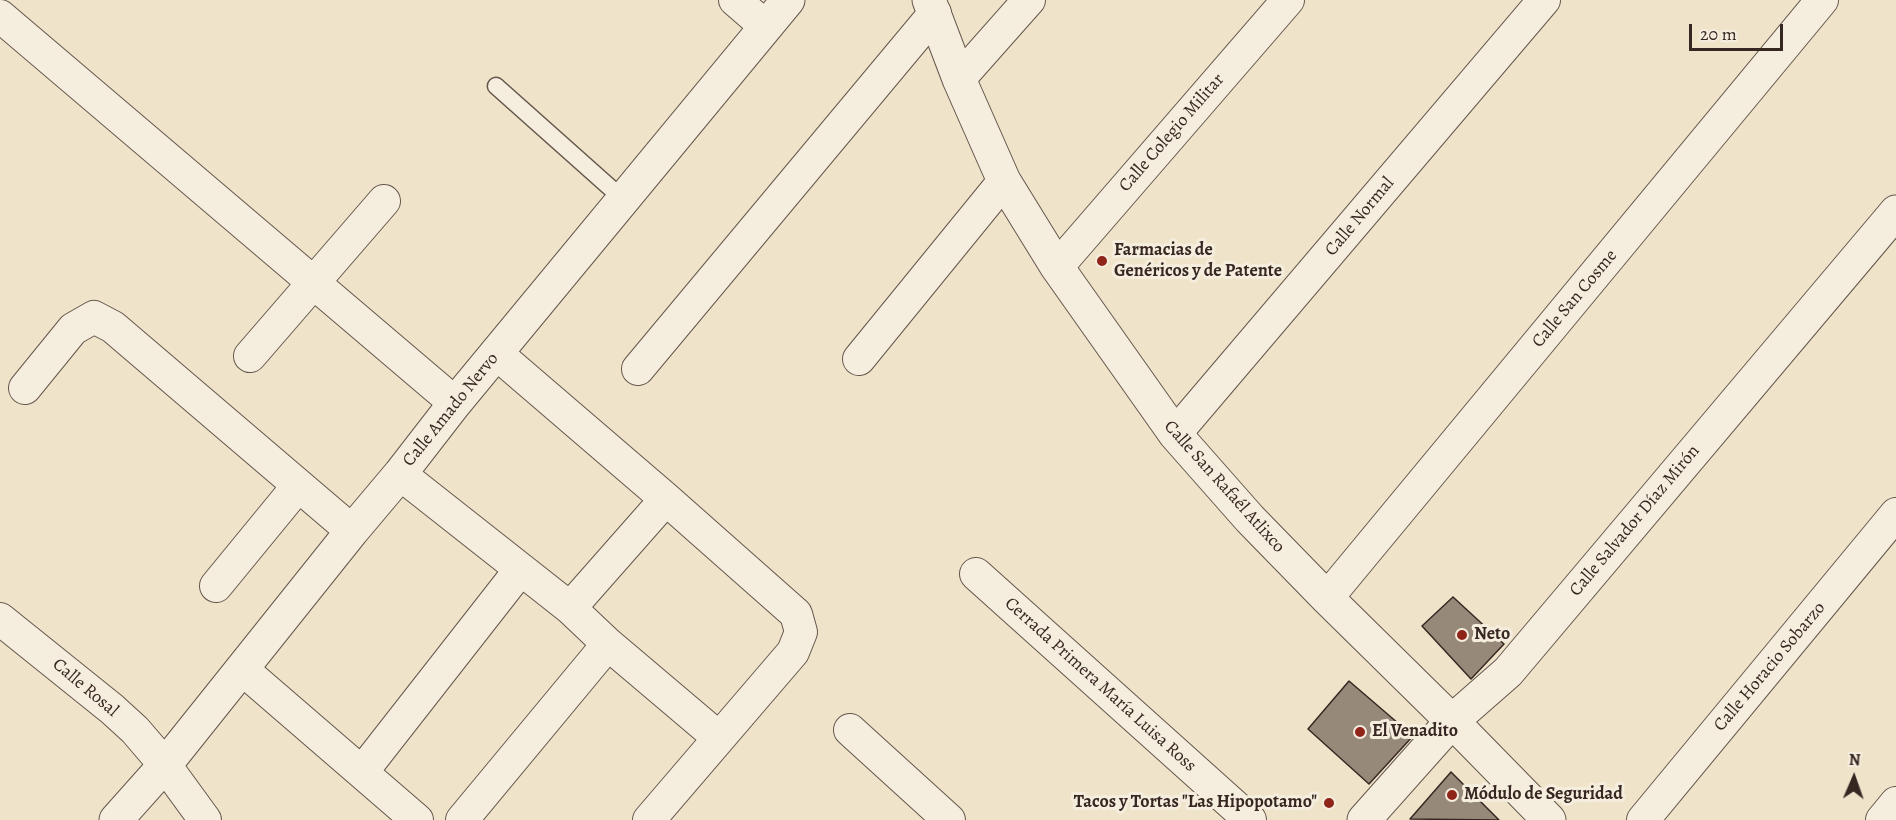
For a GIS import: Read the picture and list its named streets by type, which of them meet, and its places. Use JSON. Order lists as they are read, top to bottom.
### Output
{
  "streets": {
    "street": [
      "Calle Colegio Militar",
      "Calle Normal",
      "Calle San Cosme",
      "Calle Amado Nervo",
      "Calle San Rafaél Atlixco",
      "Calle Salvador Díaz Mirón",
      "Calle Horacio Sobarzo",
      "Cerrada Primera María Luisa Ross",
      "Calle Rosal"
    ]
  },
  "crossings": [
    ["Calle Colegio Militar", "Calle San Rafaél Atlixco"],
    ["Calle Normal", "Calle San Rafaél Atlixco"],
    ["Calle San Cosme", "Calle San Rafaél Atlixco"],
    ["Calle Amado Nervo", "Calle Rosal"],
    ["Calle San Rafaél Atlixco", "Calle Salvador Díaz Mirón"]
  ],
  "places": [
    "Farmacias de Genéricos y de Patente",
    "Neto",
    "El Venadito",
    "Módulo de Seguridad",
    "Tacos y Tortas \"Las Hipopotamo\""
  ],
  "scale_bar": "20 m",
  "north": "top"
}
